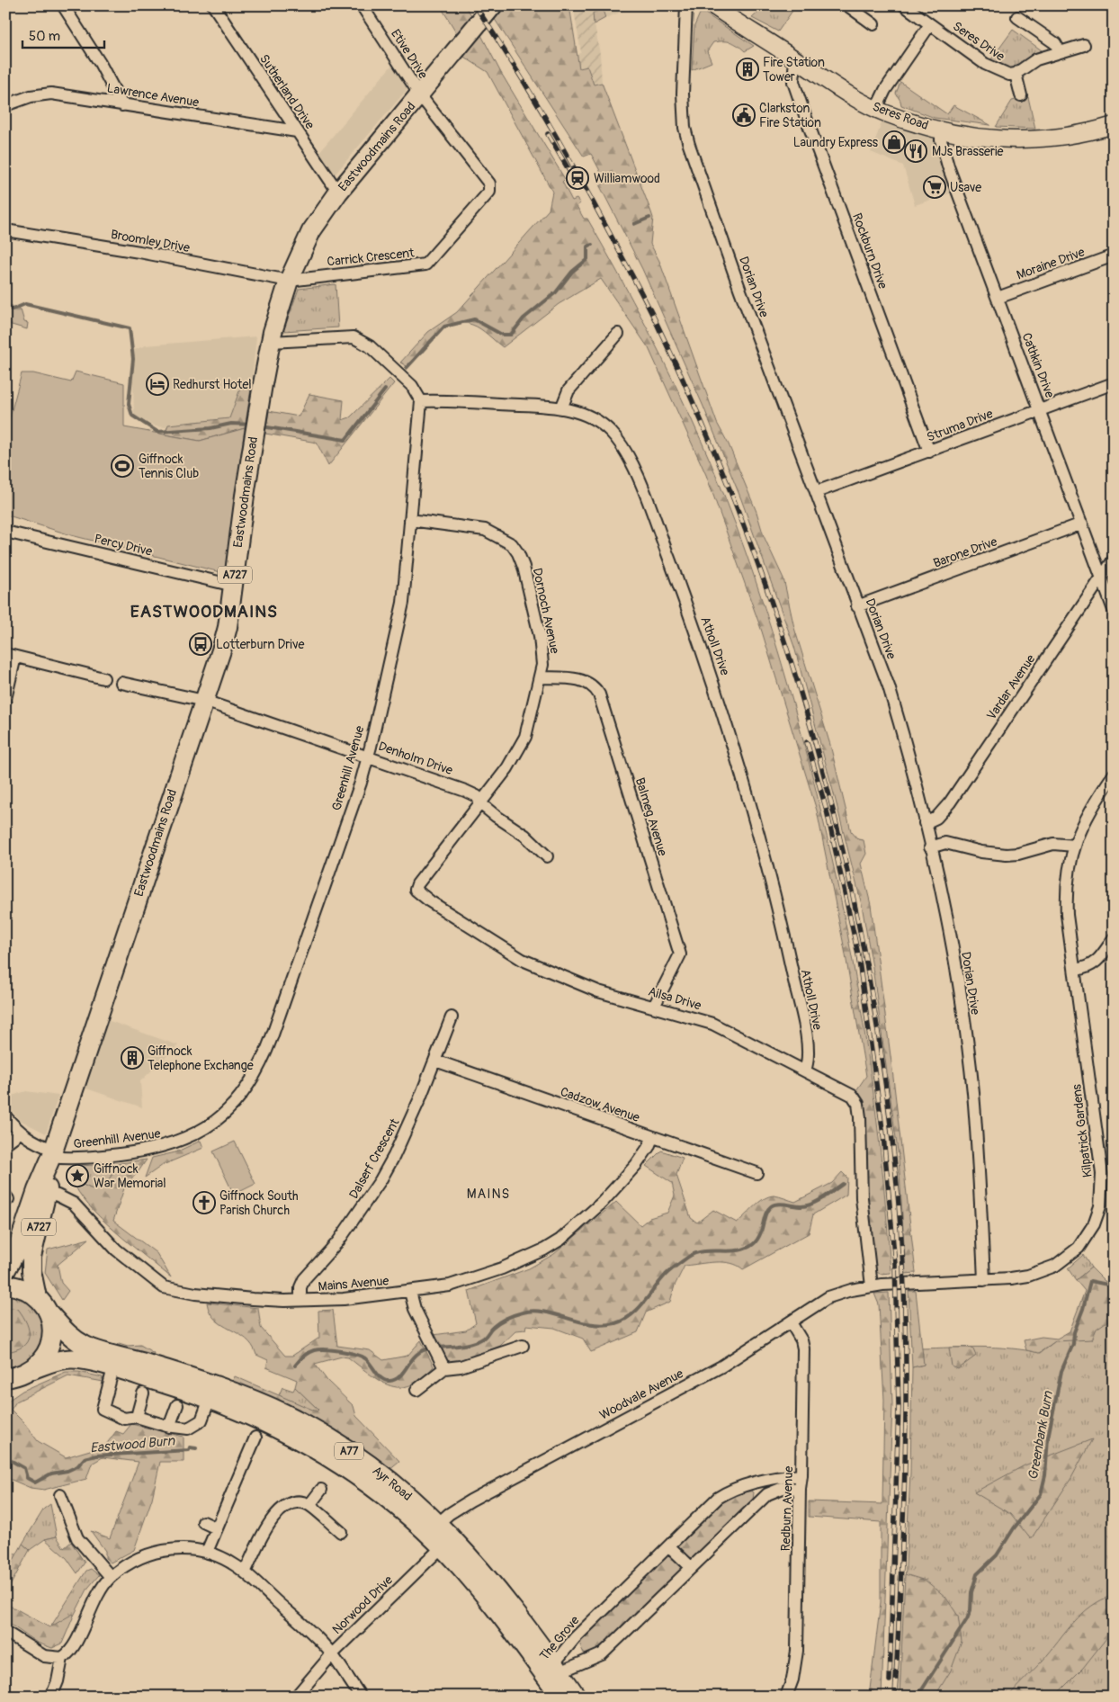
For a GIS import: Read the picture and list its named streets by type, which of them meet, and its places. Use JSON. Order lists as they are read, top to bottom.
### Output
{
  "streets": {
    "main road": [
      "Eastwoodmains Road",
      "A727",
      "A77",
      "Ayr Road"
    ],
    "street": [
      "Seres Drive",
      "Etive Drive",
      "Sutherland Drive",
      "Lawrence Avenue",
      "Seres Road",
      "Broomley Drive",
      "Rockburn Drive",
      "Carrick Crescent",
      "Moraine Drive",
      "Dorian Drive",
      "Cathkin Drive",
      "Struma Drive",
      "Percy Drive",
      "Barone Drive",
      "Dornoch Avenue",
      "Atholl Drive",
      "Vardar Avenue",
      "Denholm Drive",
      "Greenhill Avenue",
      "Balmeg Avenue",
      "Ailsa Drive",
      "Cadzow Avenue",
      "Kilpatrick Gardens",
      "Dalserf Crescent",
      "Mains Avenue",
      "Woodvale Avenue",
      "Redburn Avenue",
      "Norwood Drive",
      "The Grove"
    ]
  },
  "crossings": [
    ["Etive Drive", "Eastwoodmains Road"],
    ["Etive Drive", "Carrick Crescent"],
    ["Sutherland Drive", "Lawrence Avenue"],
    ["Sutherland Drive", "Eastwoodmains Road"],
    ["Seres Road", "Rockburn Drive"],
    ["Seres Road", "Cathkin Drive"],
    ["Eastwoodmains Road", "Broomley Drive"],
    ["Eastwoodmains Road", "Carrick Crescent"],
    ["Eastwoodmains Road", "Percy Drive"],
    ["Eastwoodmains Road", "Denholm Drive"],
    ["Eastwoodmains Road", "Greenhill Avenue"],
    ["Eastwoodmains Road", "Mains Avenue"],
    ["Eastwoodmains Road", "Ayr Road"],
    ["Broomley Drive", "Carrick Crescent"],
    ["Rockburn Drive", "Struma Drive"],
    ["Moraine Drive", "Cathkin Drive"],
    ["Dorian Drive", "Struma Drive"],
    ["Dorian Drive", "Barone Drive"],
    ["Dorian Drive", "Vardar Avenue"],
    ["Dorian Drive", "Kilpatrick Gardens"],
    ["Cathkin Drive", "Struma Drive"],
    ["Cathkin Drive", "Barone Drive"],
    ["Cathkin Drive", "Vardar Avenue"],
    ["Dornoch Avenue", "Denholm Drive"],
    ["Dornoch Avenue", "Greenhill Avenue"],
    ["Dornoch Avenue", "Balmeg Avenue"],
    ["Dornoch Avenue", "Ailsa Drive"],
    ["Atholl Drive", "Greenhill Avenue"],
    ["Atholl Drive", "Ailsa Drive"],
    ["Denholm Drive", "Greenhill Avenue"],
    ["Denholm Drive", "Ailsa Drive"],
    ["Balmeg Avenue", "Ailsa Drive"],
    ["Ailsa Drive", "Kilpatrick Gardens"],
    ["Ailsa Drive", "Woodvale Avenue"],
    ["Cadzow Avenue", "Dalserf Crescent"],
    ["Cadzow Avenue", "Mains Avenue"],
    ["Kilpatrick Gardens", "Woodvale Avenue"],
    ["Dalserf Crescent", "Mains Avenue"],
    ["Woodvale Avenue", "Ayr Road"],
    ["Woodvale Avenue", "Redburn Avenue"],
    ["Ayr Road", "Norwood Drive"],
    ["Ayr Road", "The Grove"],
    ["Redburn Avenue", "The Grove"]
  ],
  "districts": ["EASTWOODMAINS", "MAINS"],
  "water": ["Greenbank Burn", "Eastwood Burn"],
  "places": {
    "building": ["Fire Station Tower", "Giffnock Telephone Exchange"],
    "public building": ["Clarkston Fire Station"],
    "shop": ["Laundry Express"],
    "restaurant": ["MJs Brasserie"],
    "station": ["Williamwood"],
    "supermarket": ["Usave"],
    "hotel": ["Redhurst Hotel"],
    "sports": ["Giffnock Tennis Club"],
    "bus stop": ["Lotterburn Drive"],
    "place": ["Giffnock War Memorial"],
    "church": ["Giffnock South Parish Church"]
  },
  "scale_bar": "50 m"
}
